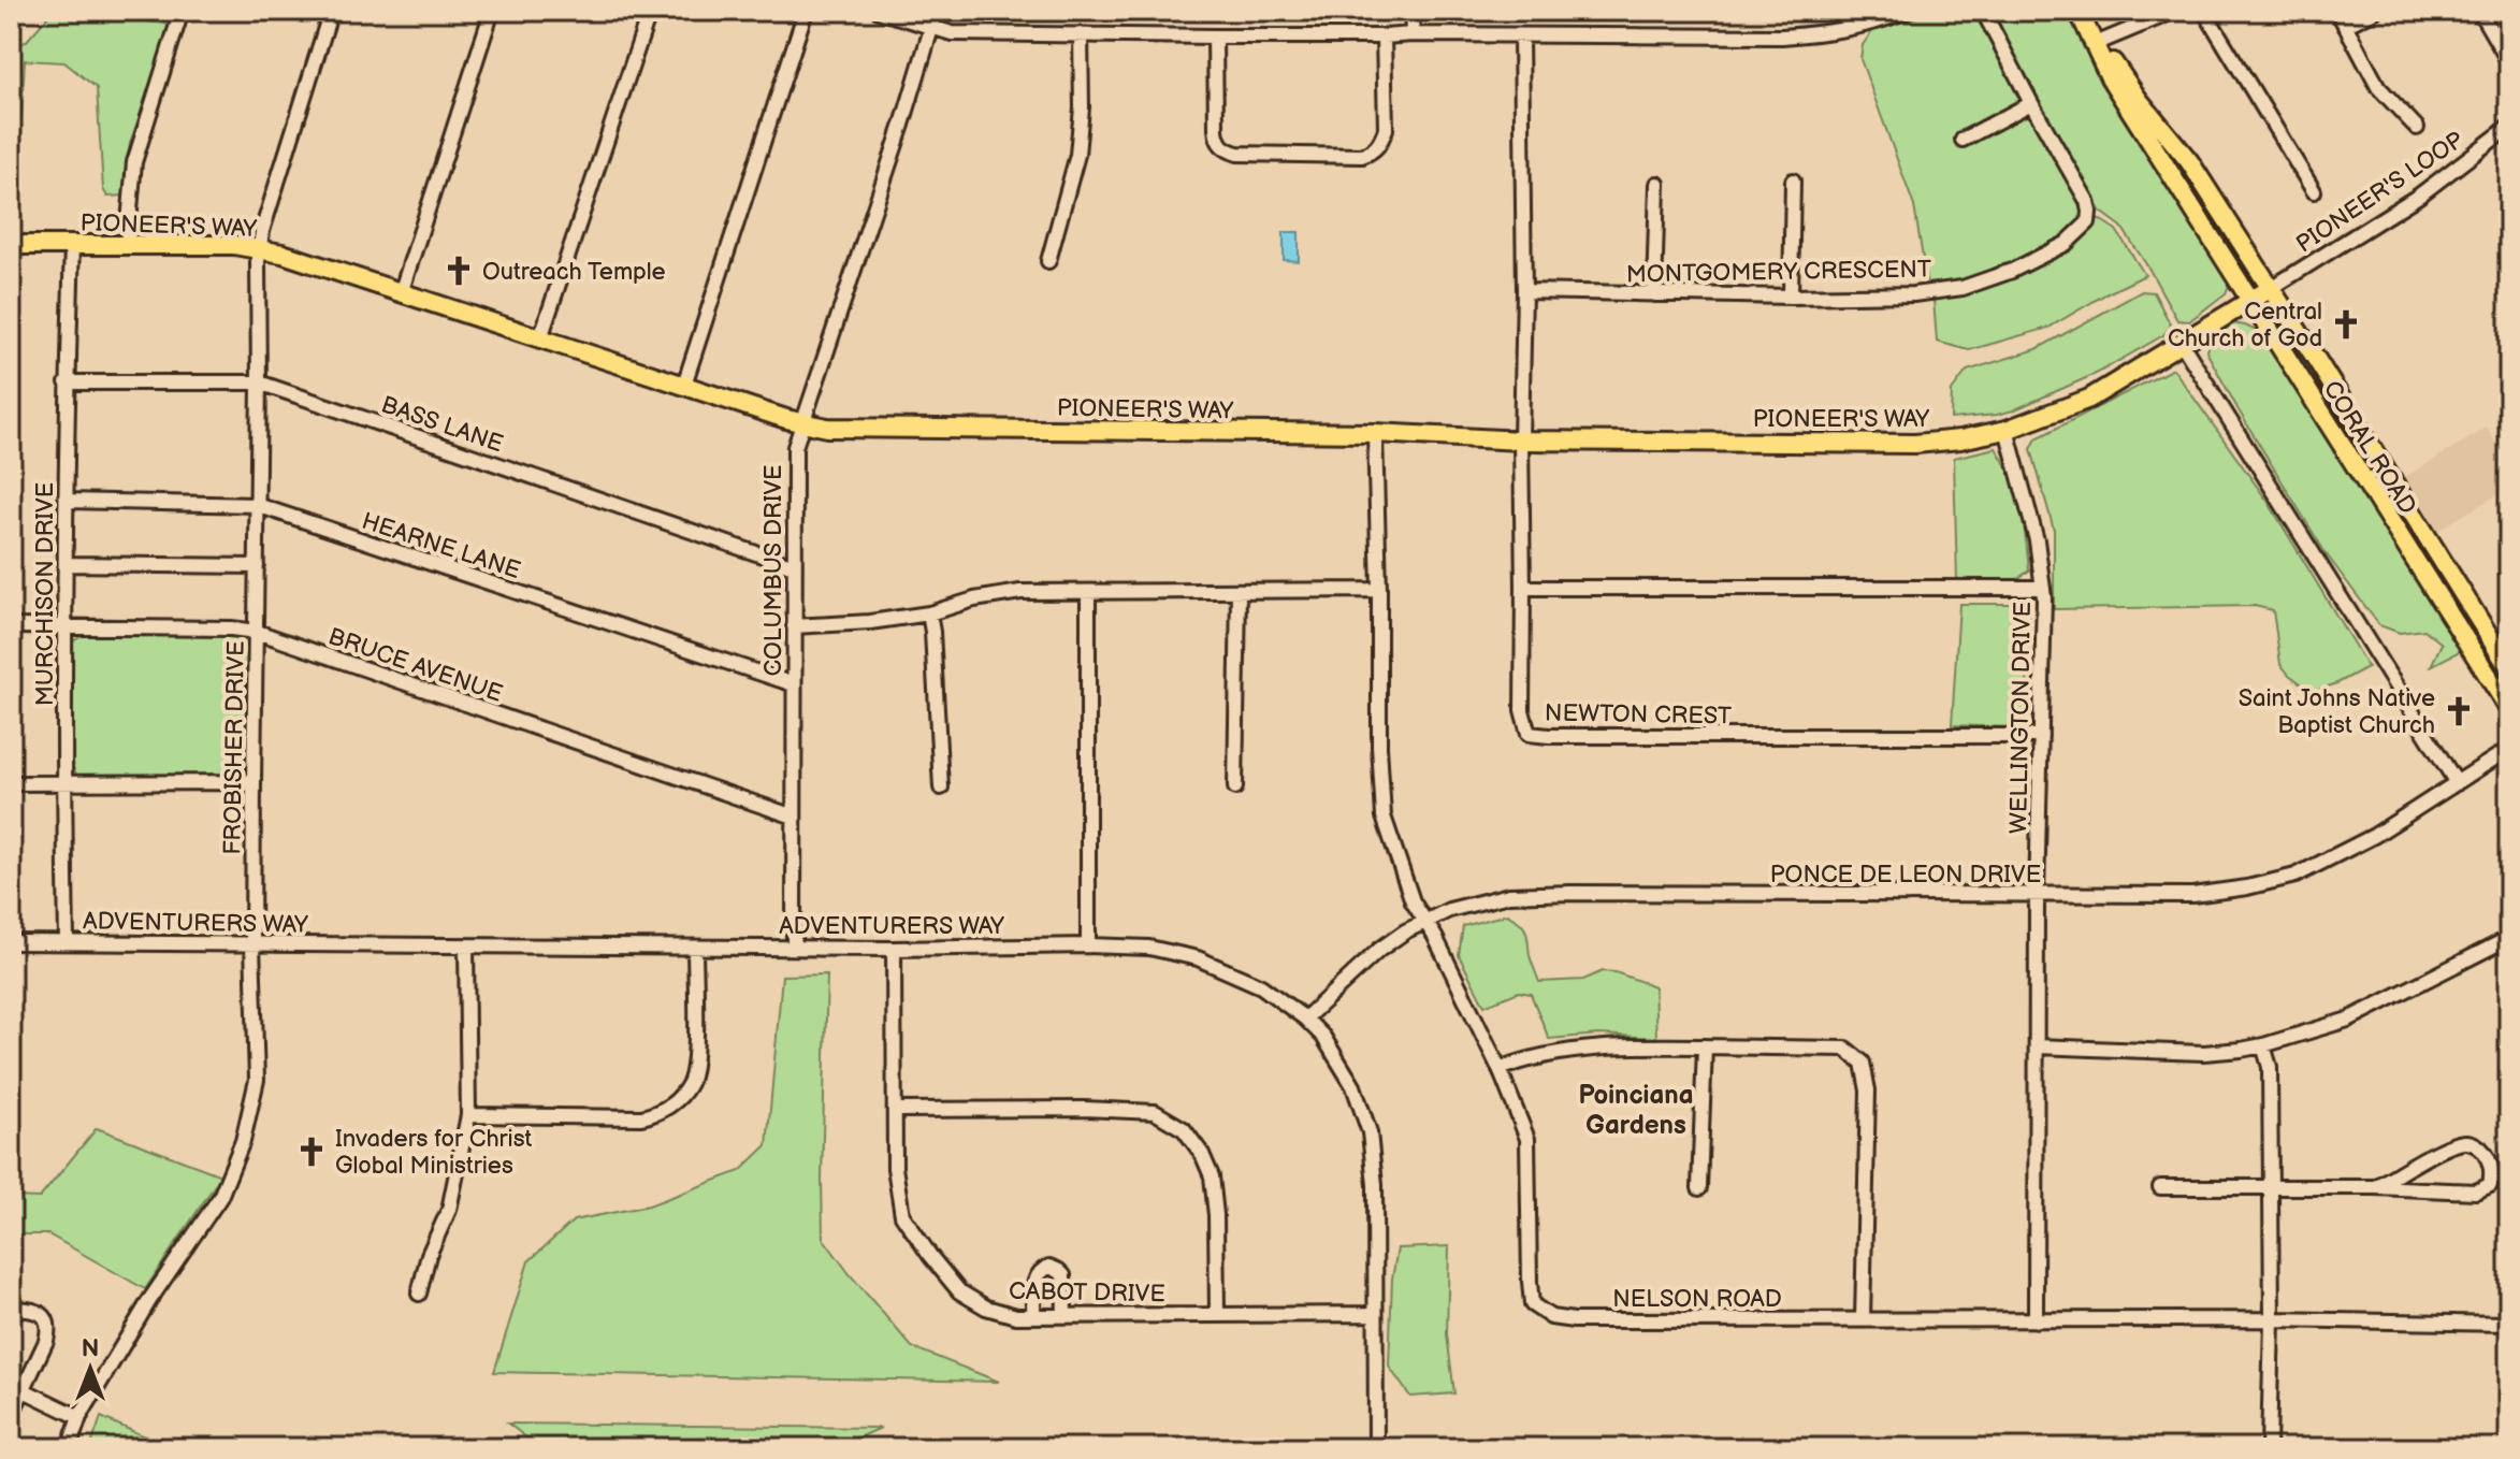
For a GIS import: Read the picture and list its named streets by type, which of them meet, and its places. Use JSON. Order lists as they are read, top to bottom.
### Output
{
  "streets": {
    "main road": ["PIONEER'S WAY", "CORAL ROAD"],
    "street": [
      "PIONEER'S LOOP",
      "MONTGOMERY CRESCENT",
      "BASS LANE",
      "HEARNE LANE",
      "COLUMBUS DRIVE",
      "MURCHISON DRIVE",
      "BRUCE AVENUE",
      "NEWTON CREST",
      "WELLINGTON DRIVE",
      "FROBISHER DRIVE",
      "PONCE DE LEON DRIVE",
      "ADVENTURERS WAY",
      "CABOT DRIVE",
      "NELSON ROAD"
    ]
  },
  "crossings": [
    ["PIONEER'S LOOP", "PIONEER'S WAY"],
    ["PIONEER'S LOOP", "CORAL ROAD"],
    ["PIONEER'S WAY", "CORAL ROAD"],
    ["PIONEER'S WAY", "COLUMBUS DRIVE"],
    ["PIONEER'S WAY", "MURCHISON DRIVE"],
    ["PIONEER'S WAY", "NEWTON CREST"],
    ["PIONEER'S WAY", "WELLINGTON DRIVE"],
    ["PIONEER'S WAY", "FROBISHER DRIVE"],
    ["PIONEER'S WAY", "NELSON ROAD"],
    ["MONTGOMERY CRESCENT", "NEWTON CREST"],
    ["BASS LANE", "COLUMBUS DRIVE"],
    ["BASS LANE", "MURCHISON DRIVE"],
    ["BASS LANE", "FROBISHER DRIVE"],
    ["HEARNE LANE", "COLUMBUS DRIVE"],
    ["HEARNE LANE", "MURCHISON DRIVE"],
    ["HEARNE LANE", "FROBISHER DRIVE"],
    ["COLUMBUS DRIVE", "BRUCE AVENUE"],
    ["COLUMBUS DRIVE", "ADVENTURERS WAY"],
    ["MURCHISON DRIVE", "BRUCE AVENUE"],
    ["MURCHISON DRIVE", "ADVENTURERS WAY"],
    ["BRUCE AVENUE", "FROBISHER DRIVE"],
    ["NEWTON CREST", "WELLINGTON DRIVE"],
    ["WELLINGTON DRIVE", "PONCE DE LEON DRIVE"],
    ["WELLINGTON DRIVE", "NELSON ROAD"],
    ["FROBISHER DRIVE", "ADVENTURERS WAY"],
    ["PONCE DE LEON DRIVE", "ADVENTURERS WAY"],
    ["PONCE DE LEON DRIVE", "NELSON ROAD"],
    ["ADVENTURERS WAY", "CABOT DRIVE"]
  ],
  "districts": ["Poinciana Gardens"],
  "places": {
    "church": [
      "Outreach Temple",
      "Central Church of God",
      "Saint Johns Native Baptist Church",
      "Invaders for Christ Global Ministries"
    ]
  },
  "north": "top"
}
